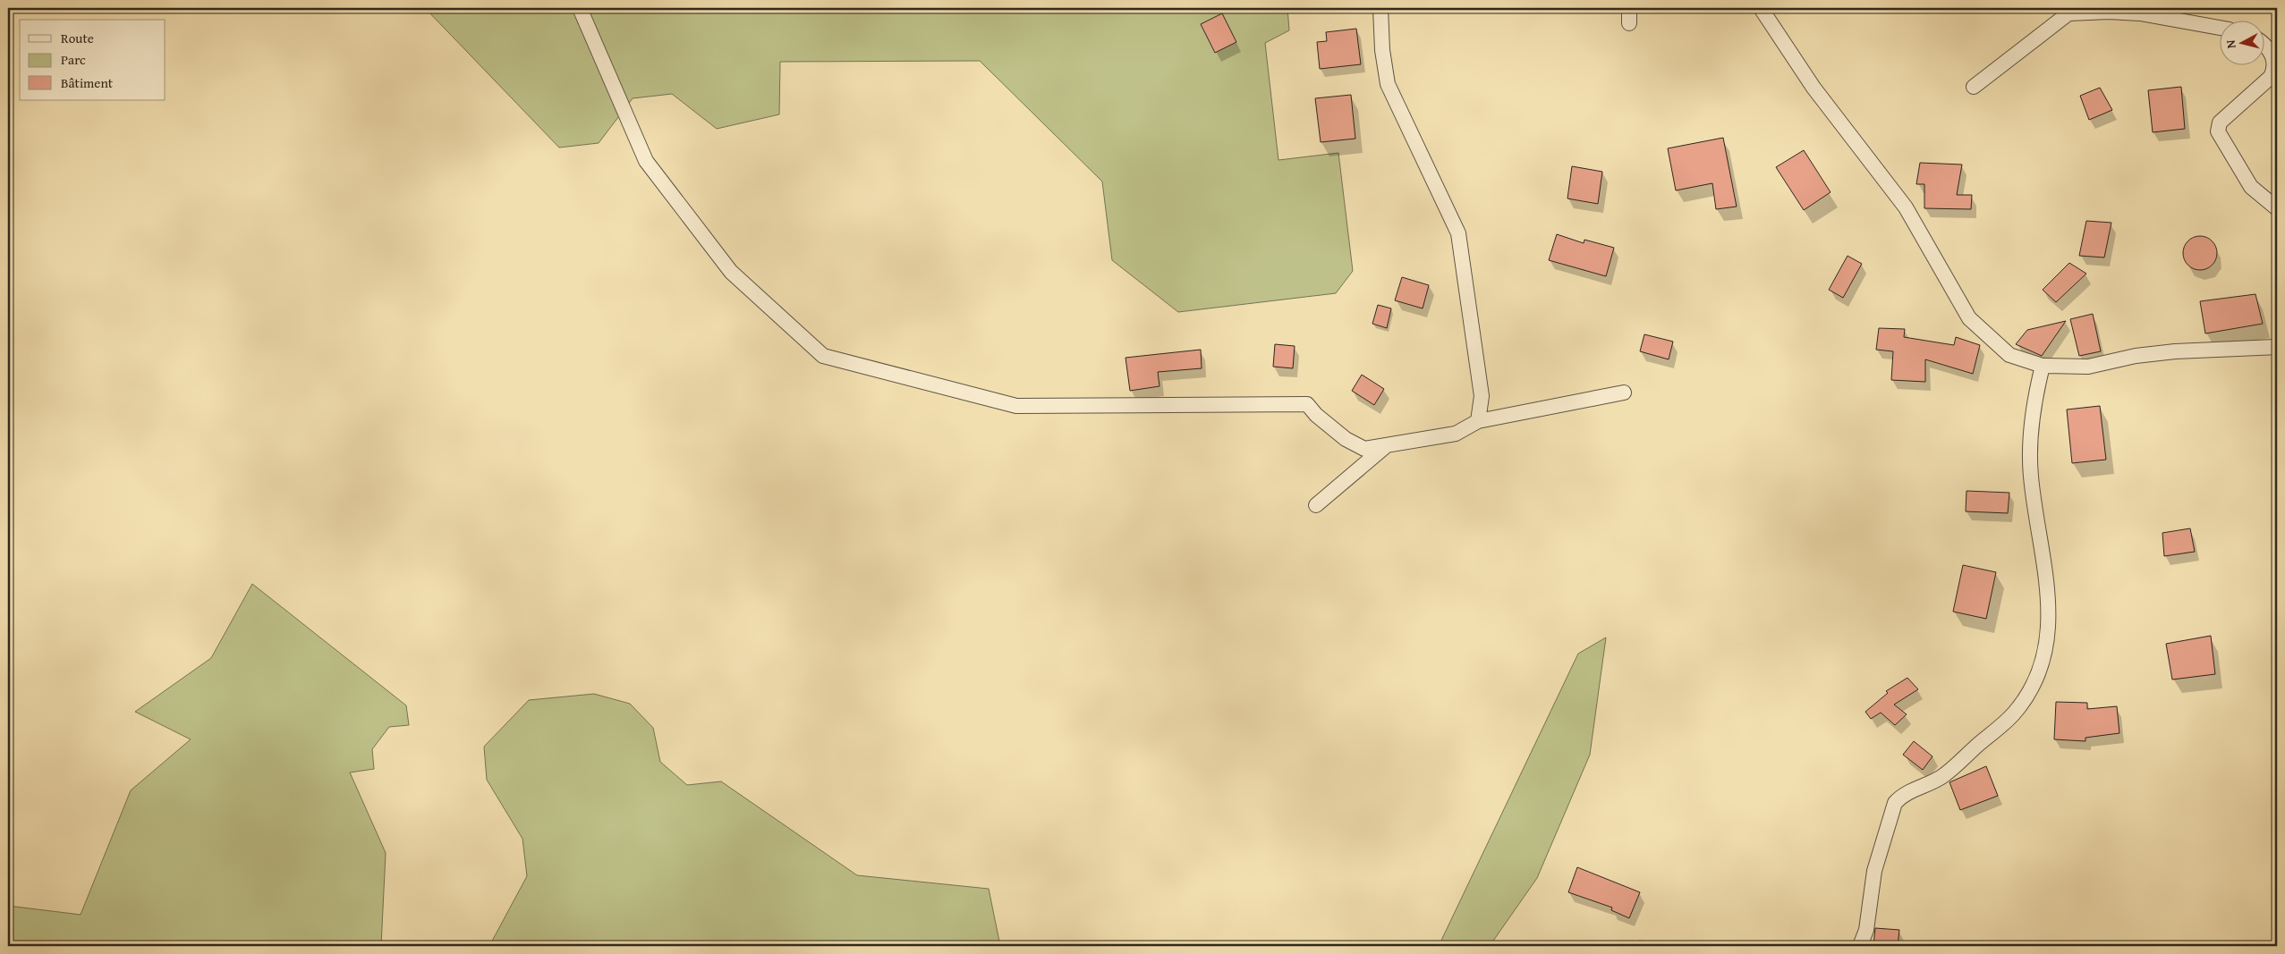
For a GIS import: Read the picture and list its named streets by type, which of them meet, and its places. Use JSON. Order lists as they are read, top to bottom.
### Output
{
  "legend": ["Route", "Parc", "Bâtiment"],
  "north": "left"
}
